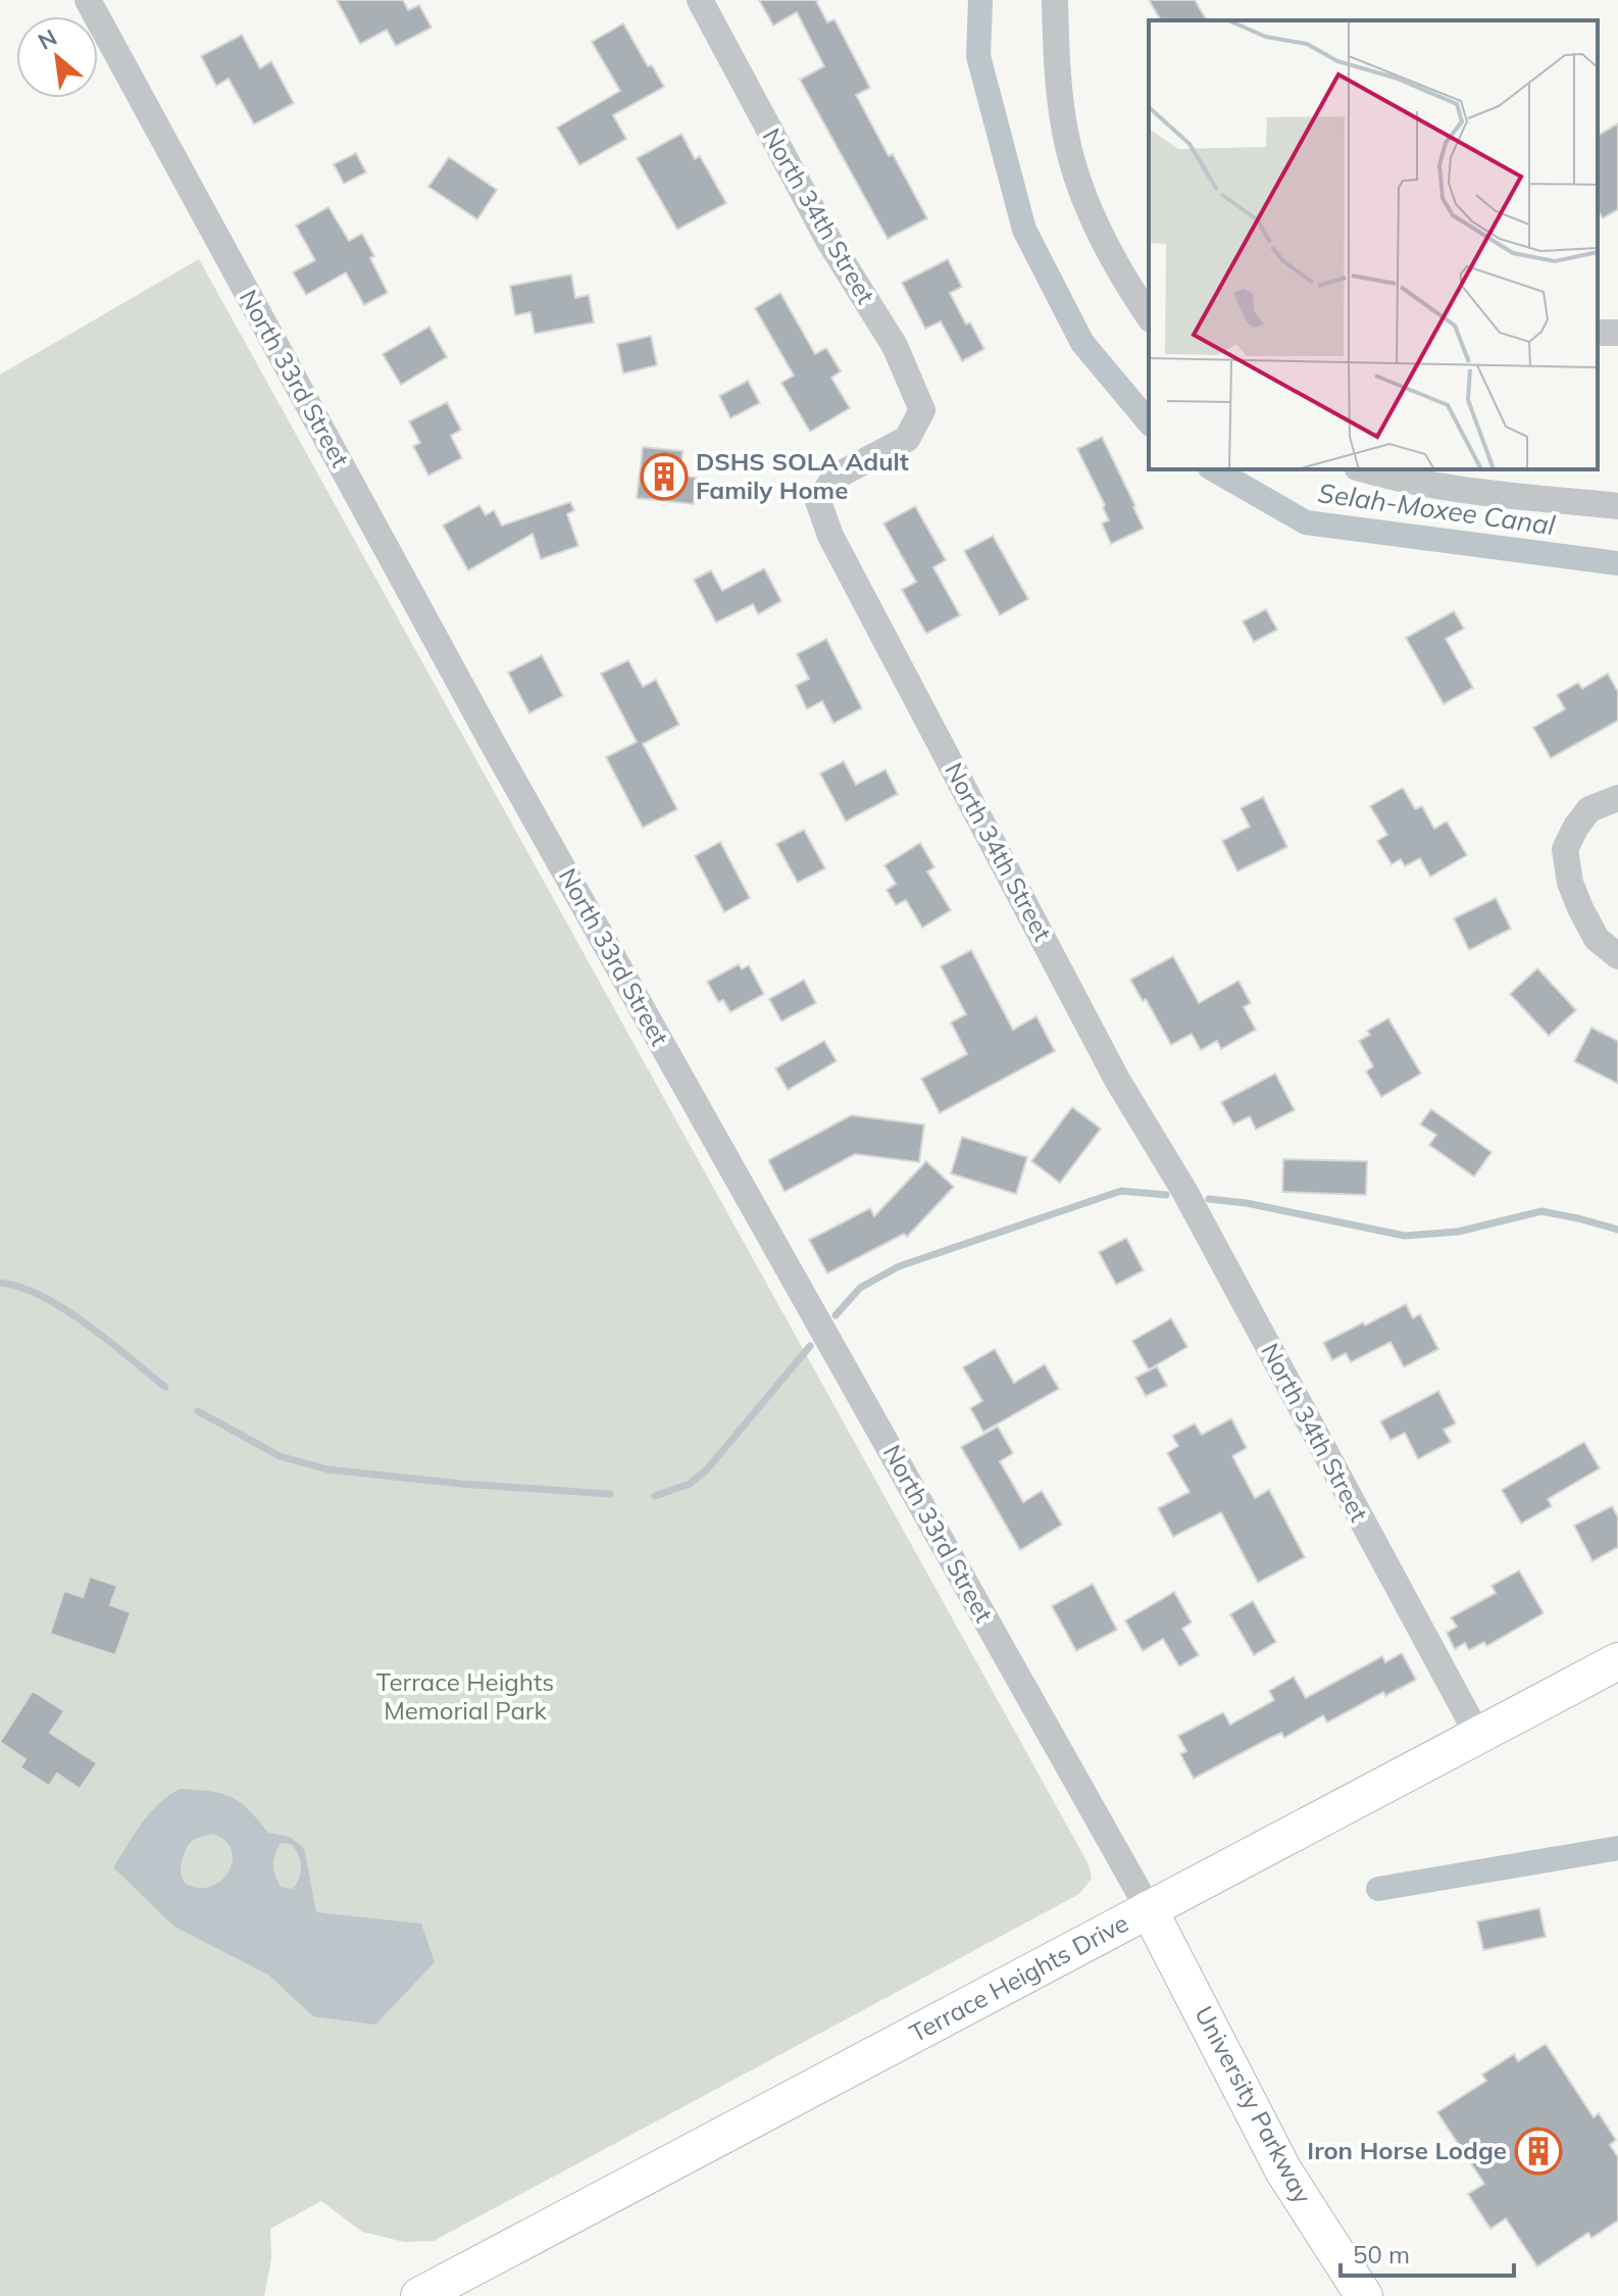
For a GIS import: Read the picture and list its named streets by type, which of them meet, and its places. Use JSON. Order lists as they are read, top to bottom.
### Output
{
  "streets": {
    "main road": ["Terrace Heights Drive", "University Parkway"],
    "street": ["North 34th Street", "North 33rd Street"]
  },
  "crossings": [
    ["North 34th Street", "Terrace Heights Drive"],
    ["North 33rd Street", "Terrace Heights Drive"],
    ["North 33rd Street", "University Parkway"],
    ["Terrace Heights Drive", "University Parkway"]
  ],
  "water": ["Selah-Moxee Canal"],
  "parks": ["Terrace Heights Memorial Park"],
  "places": {
    "building": ["DSHS SOLA Adult Family Home", "Iron Horse Lodge"]
  },
  "scale_bar": "50 m",
  "north": "top left"
}
